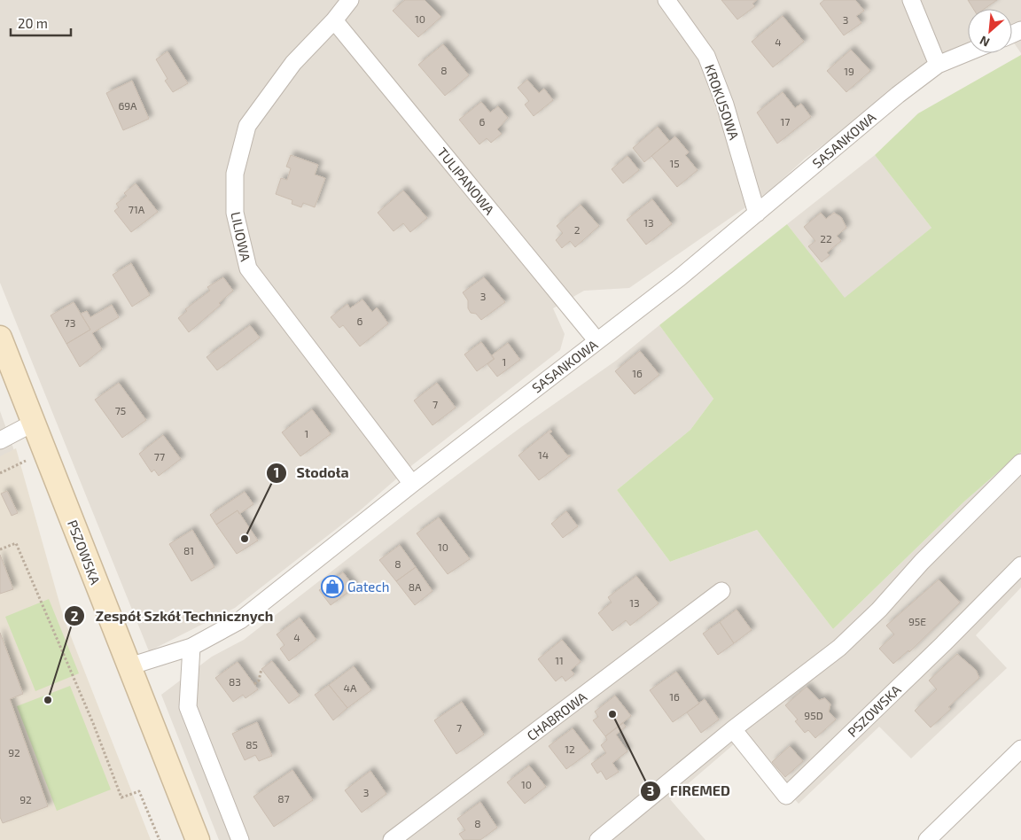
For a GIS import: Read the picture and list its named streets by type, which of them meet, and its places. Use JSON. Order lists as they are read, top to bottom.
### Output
{
  "streets": {
    "main road": ["PSZOWSKA"],
    "street": [
      "KROKUSOWA",
      "SASANKOWA",
      "TULIPANOWA",
      "LILIOWA",
      "CHABROWA"
    ]
  },
  "crossings": [
    ["KROKUSOWA", "SASANKOWA"],
    ["SASANKOWA", "TULIPANOWA"],
    ["SASANKOWA", "LILIOWA"],
    ["SASANKOWA", "PSZOWSKA"],
    ["TULIPANOWA", "LILIOWA"]
  ],
  "places": {
    "other": ["Stodoła", "Zespół Szkół Technicznych", "FIREMED"],
    "shop": ["Gatech"]
  },
  "house_numbers": [
    "10",
    "3",
    "4",
    "8",
    "19",
    "69A",
    "6",
    "17",
    "15",
    "71A",
    "13",
    "2",
    "22",
    "3",
    "6",
    "73",
    "1",
    "16",
    "7",
    "75",
    "1",
    "14",
    "77",
    "10",
    "81",
    "8",
    "8A",
    "13",
    "95E",
    "4",
    "11",
    "83",
    "4A",
    "16",
    "95D",
    "7",
    "85",
    "12",
    "92",
    "10",
    "3",
    "87",
    "92",
    "8"
  ],
  "scale_bar": "20 m",
  "north": "bottom left"
}
